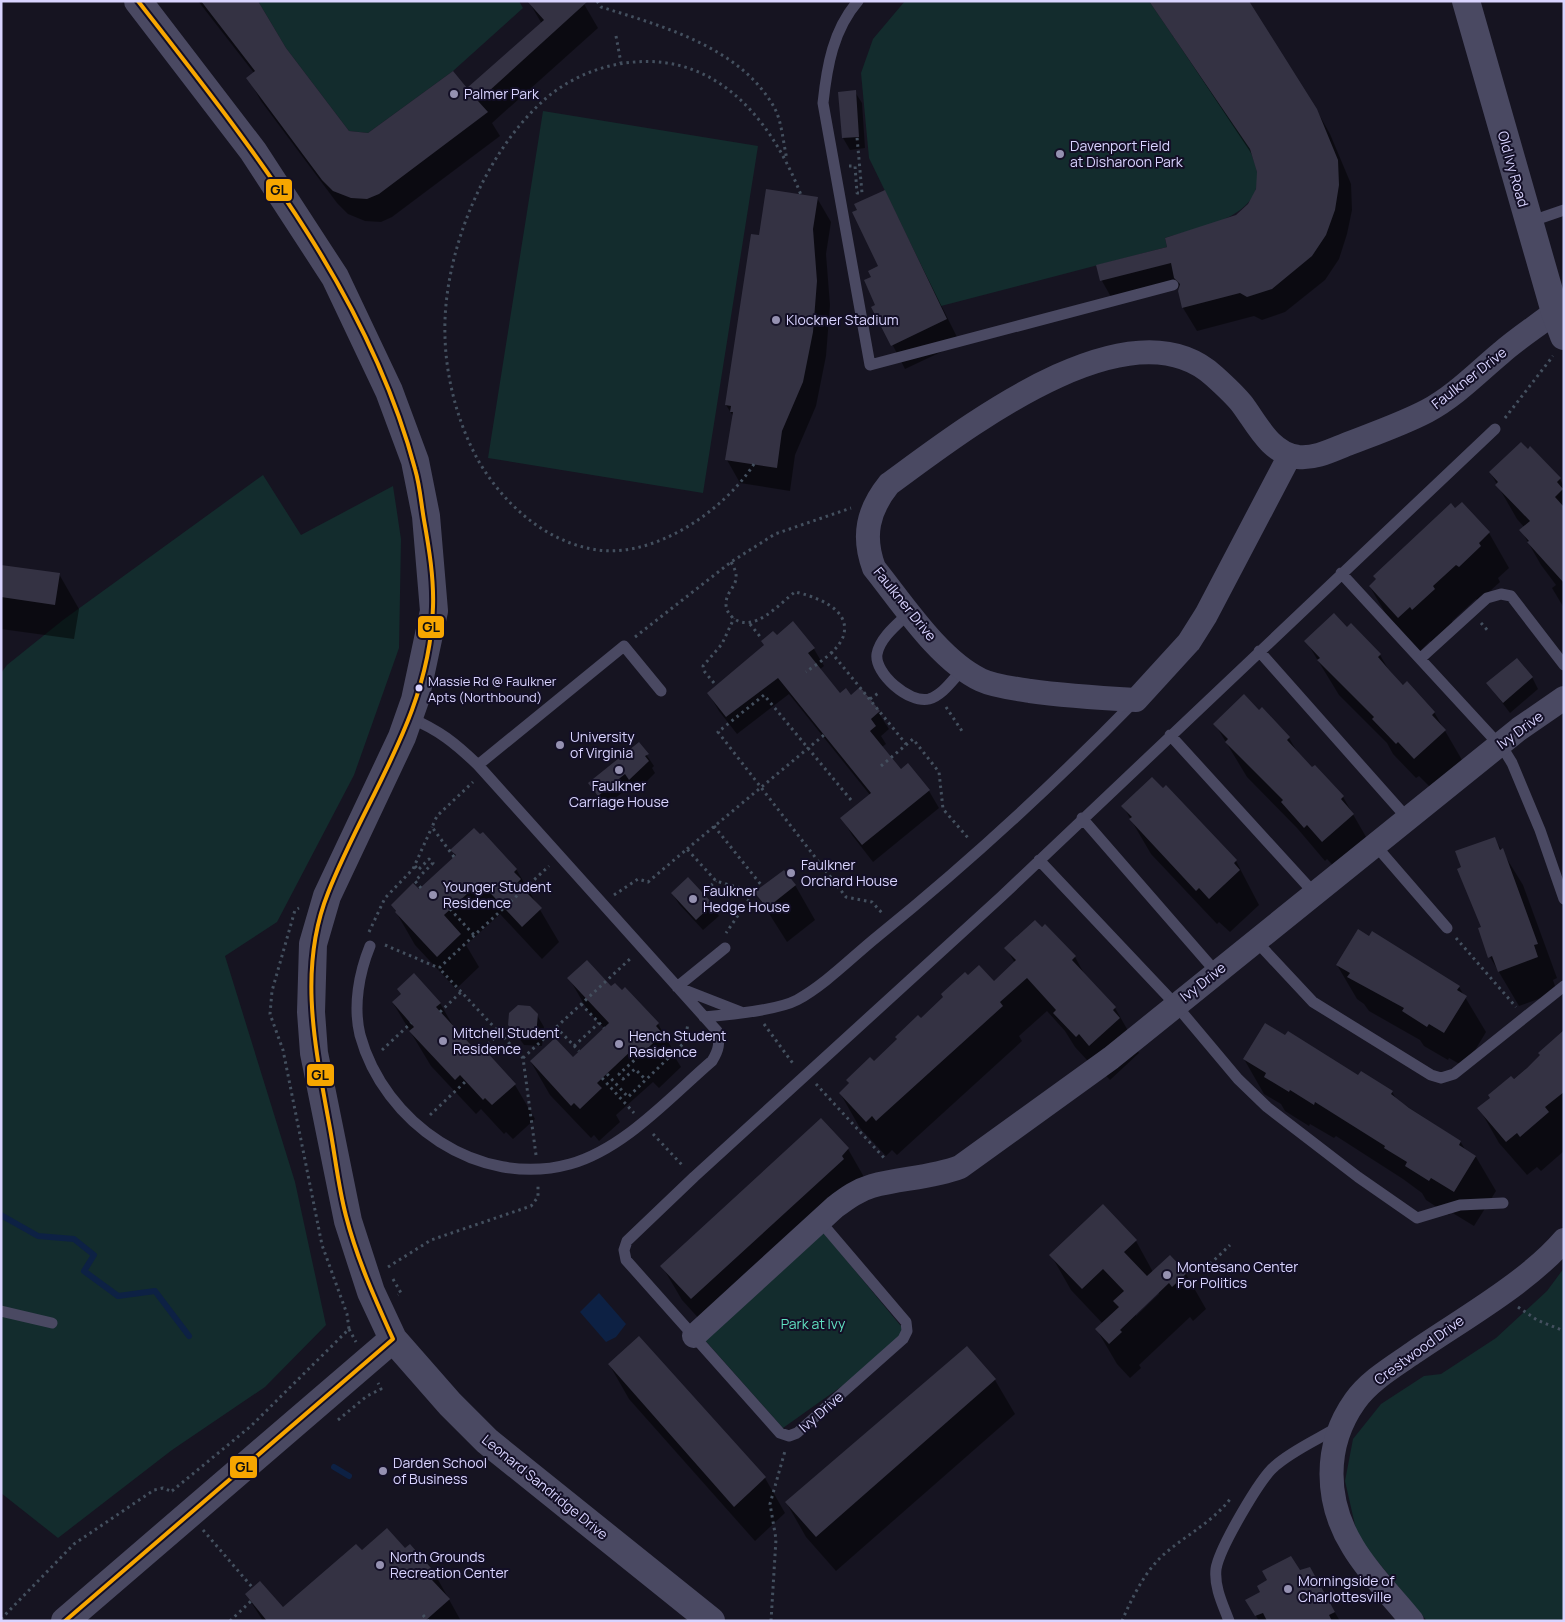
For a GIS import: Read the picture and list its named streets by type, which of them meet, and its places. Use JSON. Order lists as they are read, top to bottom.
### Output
{
  "streets": {
    "street": [
      "Old Ivy Road",
      "Faulkner Drive",
      "Ivy Drive",
      "Crestwood Drive",
      "Leonard Sandridge Drive"
    ]
  },
  "crossings": [
    ["Old Ivy Road", "Faulkner Drive"]
  ],
  "parks": ["Park at Ivy"],
  "places": [
    "Palmer Park",
    "Davenport Field at Disharoon Park",
    "Klockner Stadium",
    "Massie Rd @ Faulkner Apts (Northbound)",
    "University of Virginia",
    "Faulkner Carriage House",
    "Faulkner Orchard House",
    "Younger Student Residence",
    "Faulkner Hedge House",
    "Mitchell Student Residence",
    "Hench Student Residence",
    "Montesano Center For Politics",
    "Darden School of Business",
    "North Grounds Recreation Center",
    "Morningside of Charlottesville"
  ],
  "lines": ["transit line GL"]
}
